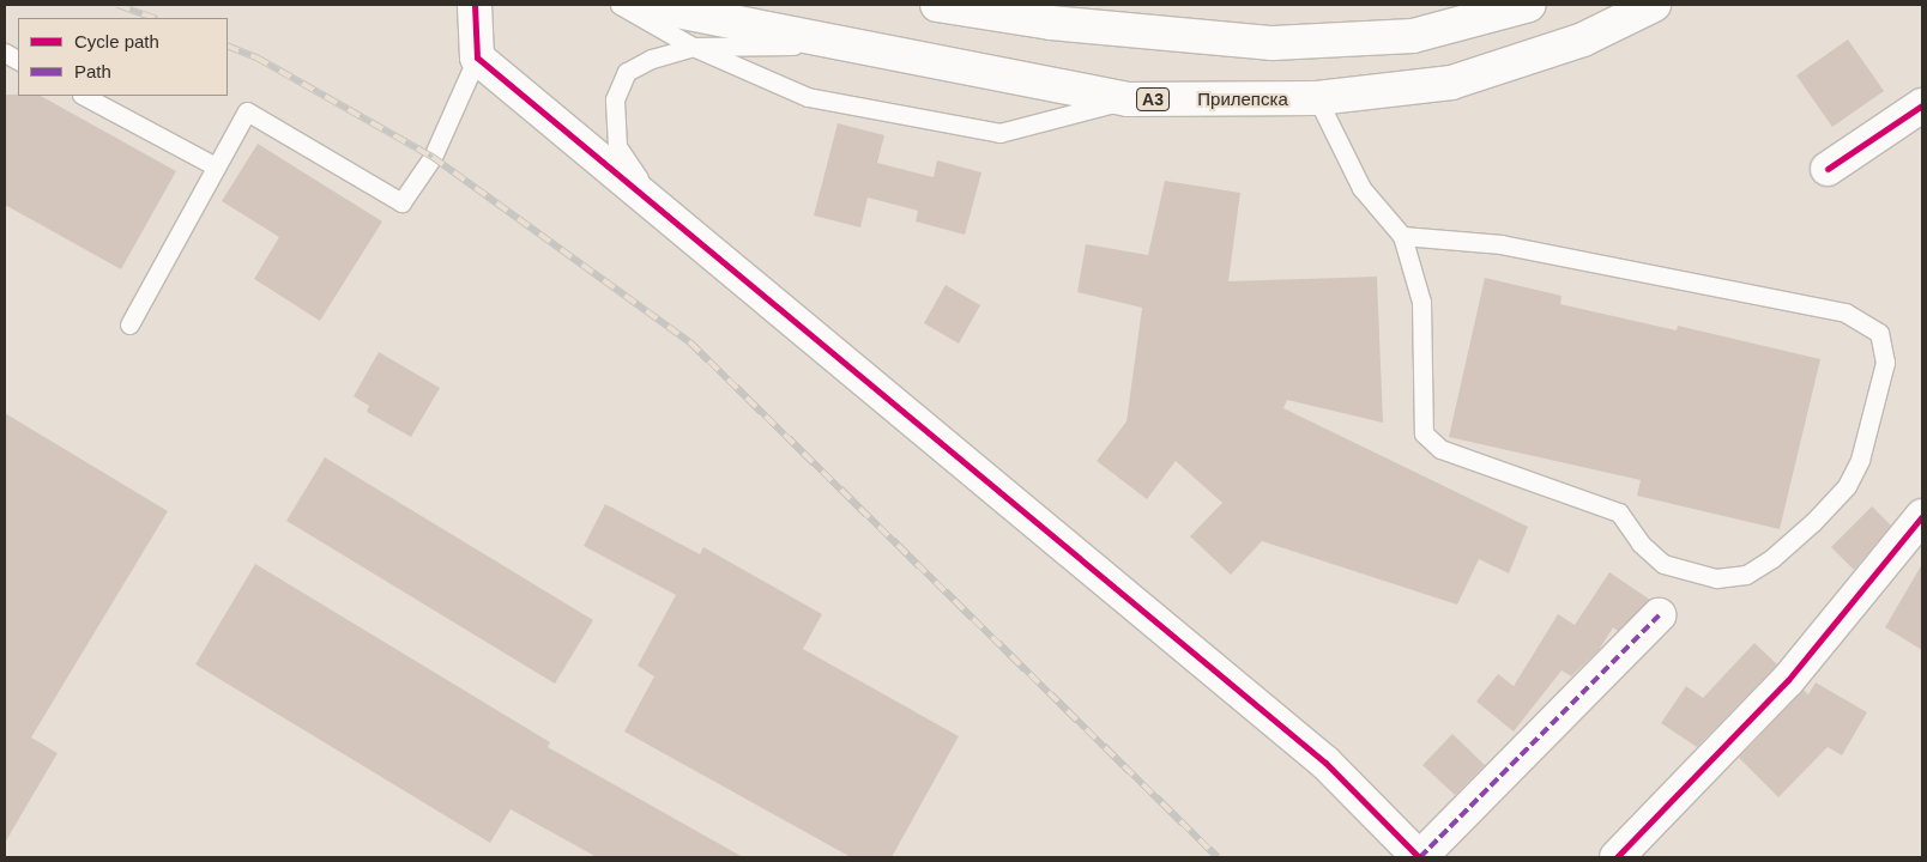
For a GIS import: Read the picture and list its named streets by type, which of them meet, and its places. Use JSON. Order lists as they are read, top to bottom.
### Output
{
  "streets": {
    "street": ["A3", "Прилепска"]
  },
  "legend": ["Cycle path", "Path"]
}
